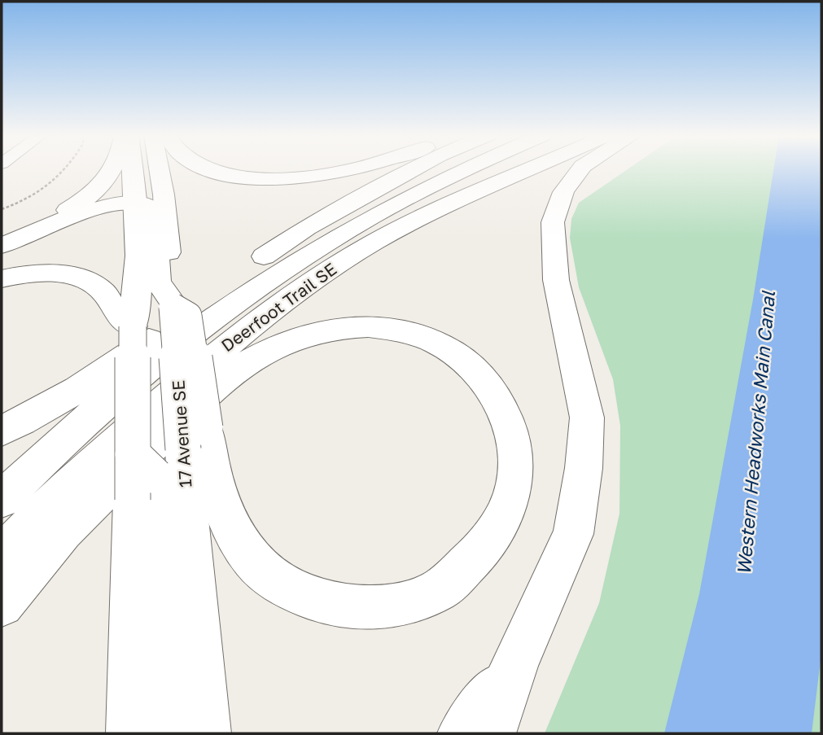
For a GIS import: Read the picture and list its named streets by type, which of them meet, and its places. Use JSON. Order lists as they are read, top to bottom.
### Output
{
  "streets": {
    "main road": ["Deerfoot Trail SE", "17 Avenue SE"]
  },
  "water": ["Western Headworks Main Canal"]
}
